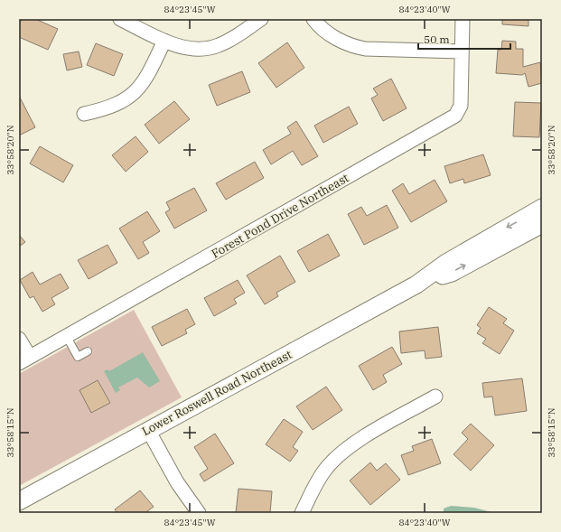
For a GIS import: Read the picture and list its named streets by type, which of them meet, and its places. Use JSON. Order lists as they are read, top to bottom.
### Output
{
  "streets": {
    "street": ["Forest Pond Drive Northeast", "Lower Roswell Road Northeast"]
  },
  "scale_bar": "50 m",
  "coordinates": [
    "84°23'45\"W",
    "84°23'40\"W",
    "33°58'20\"N",
    "33°58'15\"N"
  ]
}
